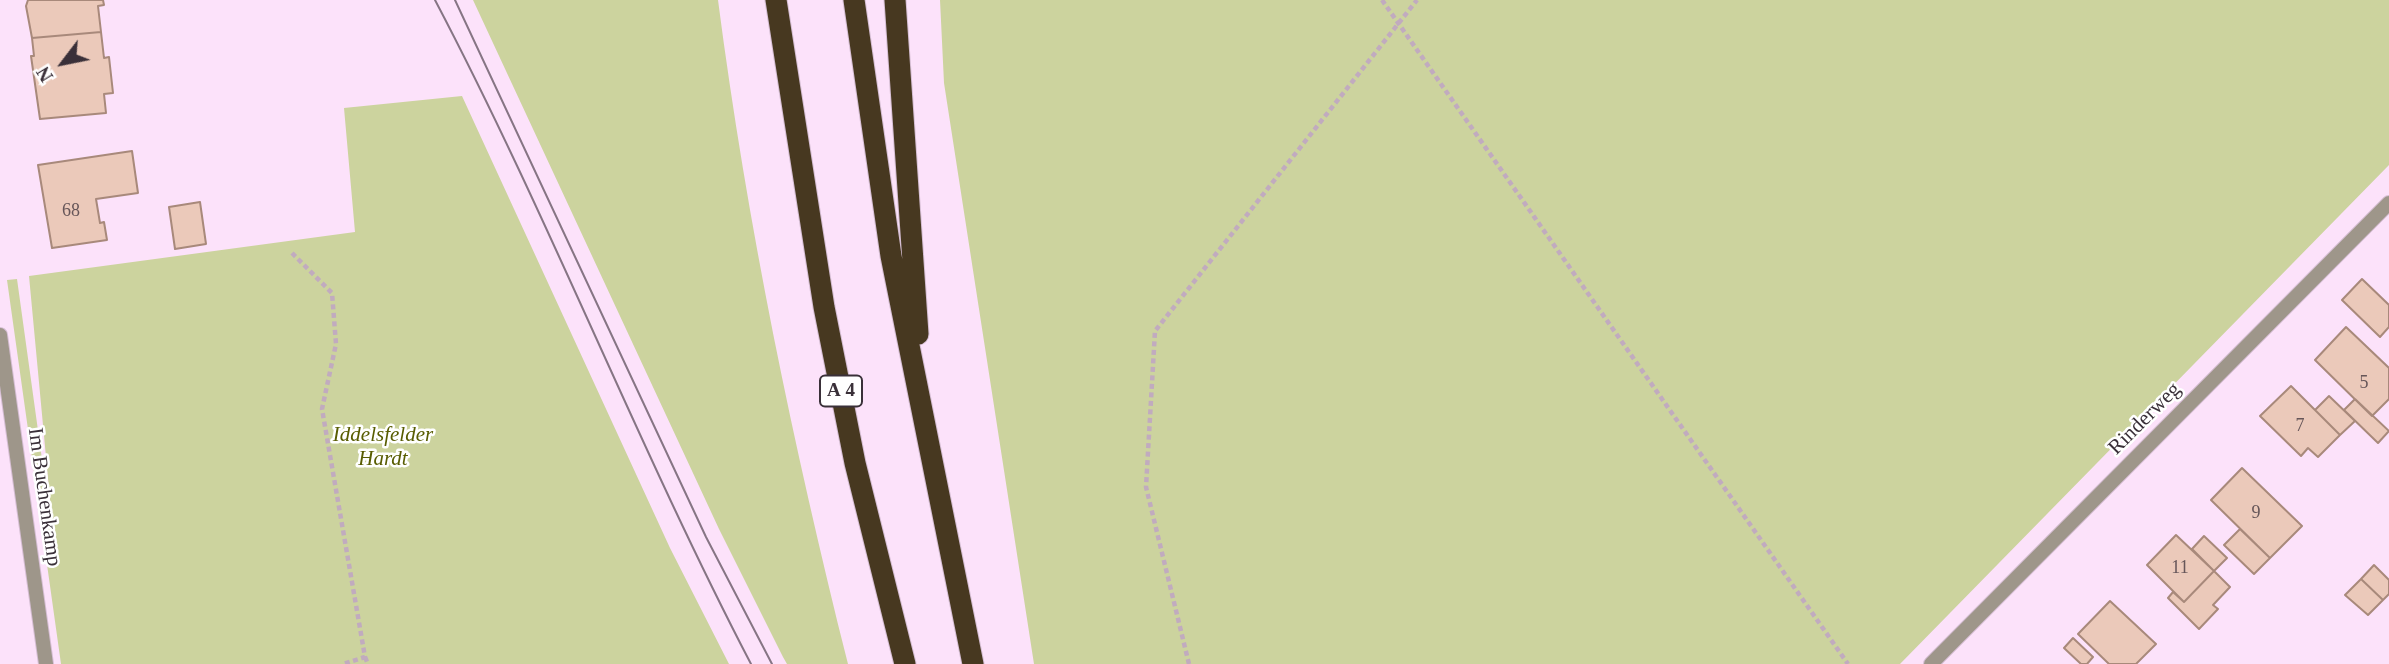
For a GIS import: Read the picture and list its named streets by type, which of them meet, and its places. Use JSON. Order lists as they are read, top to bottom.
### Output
{
  "streets": {
    "highway": ["A 4"],
    "street": ["Rinderweg", "Im Buchenkamp"]
  },
  "parks": ["Iddelsfelder Hardt"],
  "house_numbers": [
    "68",
    "5",
    "7",
    "9",
    "11"
  ],
  "north": "bottom left"
}
